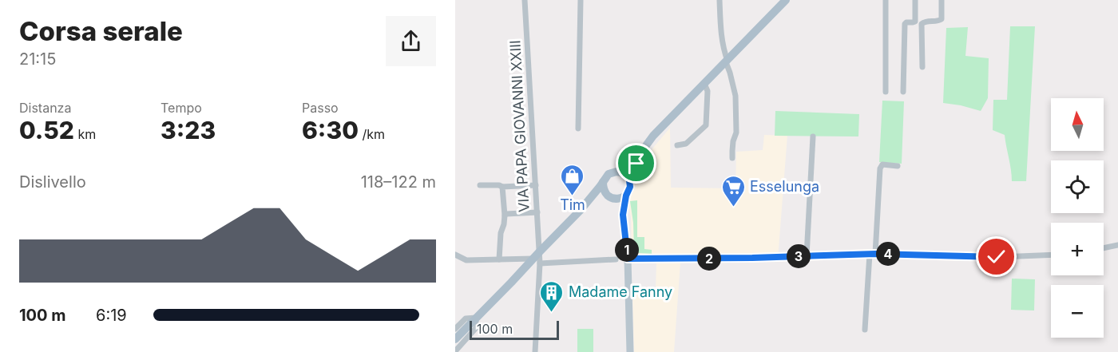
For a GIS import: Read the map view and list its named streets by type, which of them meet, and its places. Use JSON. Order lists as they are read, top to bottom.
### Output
{
  "streets": {
    "street": ["VIA PAPA GIOVANNI XXIII"]
  },
  "places": {
    "shop": ["Tim"],
    "supermarket": ["Esselunga"],
    "building": ["Madame Fanny"]
  },
  "scale_bar": "100 m",
  "north": "top",
  "page": {
    "heading": ["Corsa serale", "21:15"],
    "stats": [
      ["Distanza", "0.52 km"],
      ["Tempo", "3:23"],
      ["Passo", "6:30 /km"]
    ],
    "map_buttons": ["+", "−"],
    "chart": ["Dislivello", "118–122 m"],
    "pins": [
      "1",
      "4",
      "3",
      "2"
    ],
    "list": [
      {
        "name": "100 m",
        "note": "6:19"
      }
    ],
    "scale": "100 m"
  }
}
